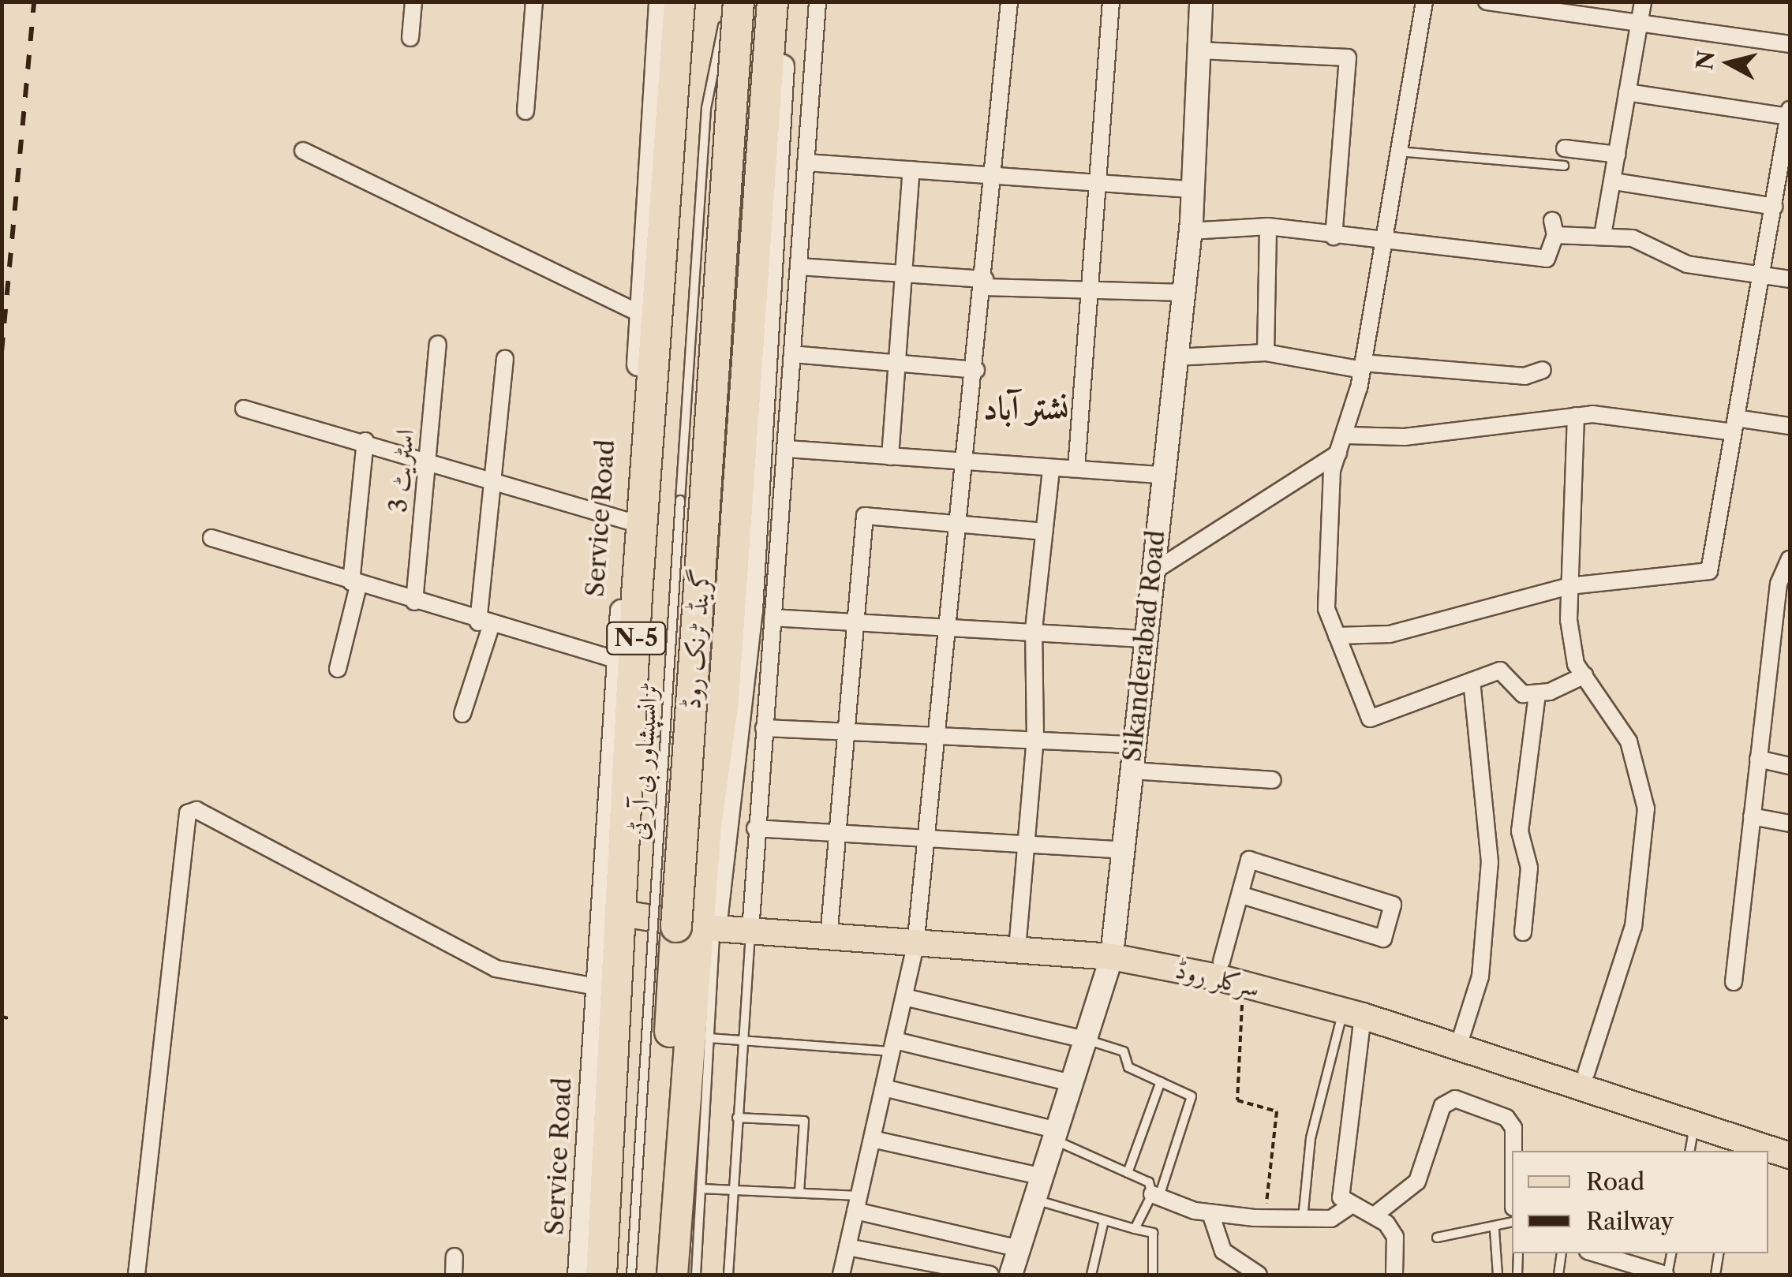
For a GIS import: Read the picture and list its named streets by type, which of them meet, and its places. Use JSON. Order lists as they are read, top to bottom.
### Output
{
  "streets": {
    "highway": ["N-5", "گرینڈ ٹرنک روڈ"],
    "main road": ["سرکلر روڈ"],
    "street": ["اسٹریٹ 3", "Service Road", "Sikanderabad Road"],
    "lane": ["ٹرانسپشاور بی آر ٹی"]
  },
  "crossings": [
    ["N-5", "سرکلر روڈ"],
    ["Sikanderabad Road", "سرکلر روڈ"]
  ],
  "districts": ["نشتر آباد"],
  "legend": ["Road", "Railway"],
  "north": "left"
}
